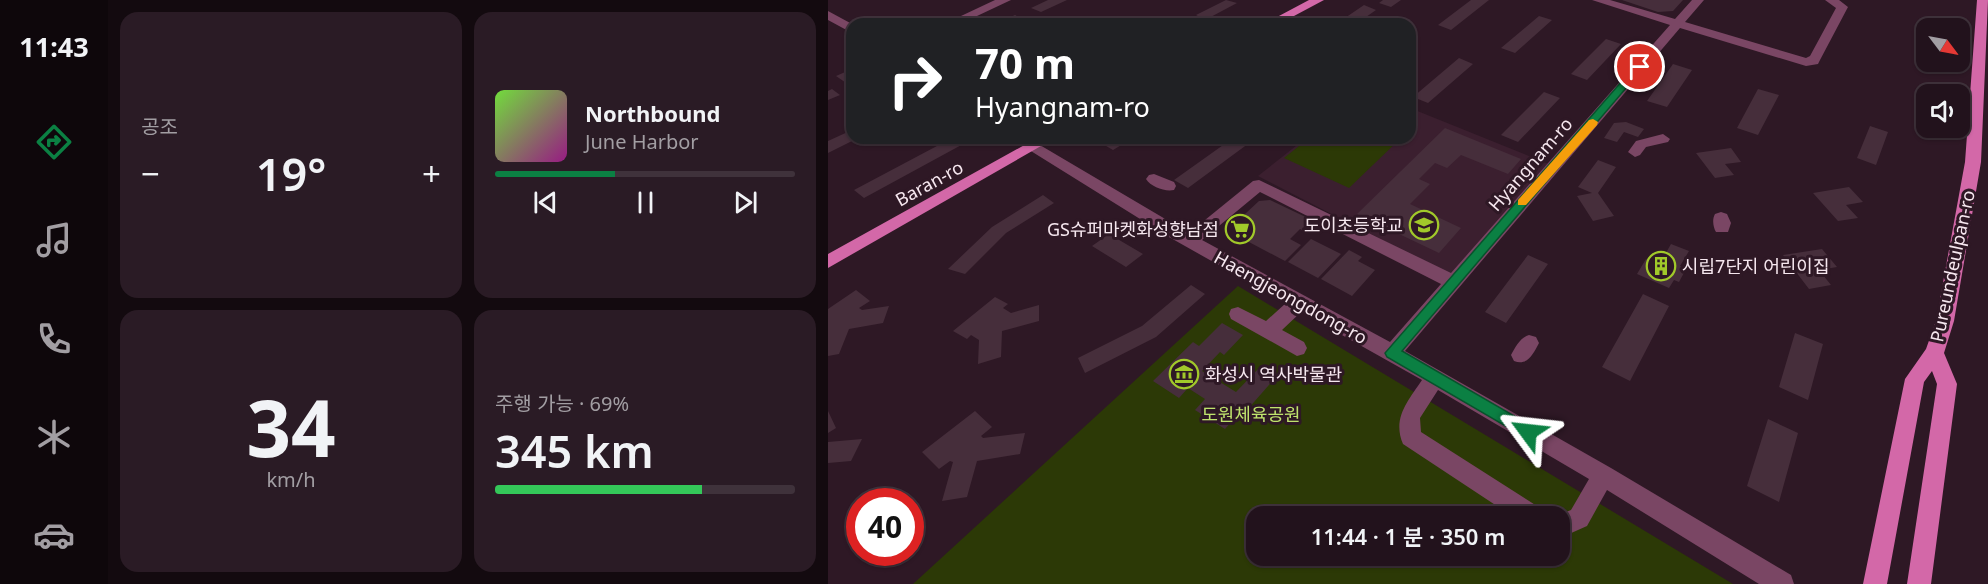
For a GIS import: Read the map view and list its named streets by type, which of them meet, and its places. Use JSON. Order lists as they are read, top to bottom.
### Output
{
  "streets": {
    "main road": ["Baran-ro", "Pureundeulpan-ro"],
    "street": ["Hyangnam-ro", "Haengjeongdong-ro"]
  },
  "crossings": [
    ["Hyangnam-ro", "Haengjeongdong-ro"],
    ["Baran-ro", "Haengjeongdong-ro"]
  ],
  "parks": ["도원체육공원"],
  "places": {
    "school or university": ["도이초등학교"],
    "supermarket": ["GS슈퍼마켓화성향남점"],
    "building": ["시립7단지 어린이집"],
    "museum": ["화성시 역사박물관"]
  },
  "north": "bottom right",
  "page": {
    "tabs": "11:43",
    "tile": [
      "공조",
      ["34", "km/h"],
      ["주행 가능 · 69%", "345 km"]
    ],
    "turn": ["70 m", "Hyangnam-ro"],
    "song": ["Northbound", "June Harbor"],
    "heat": ["−", "19°", "+"],
    "limit": "40",
    "trip": "11:44 · 1 분 · 350 m"
  }
}
